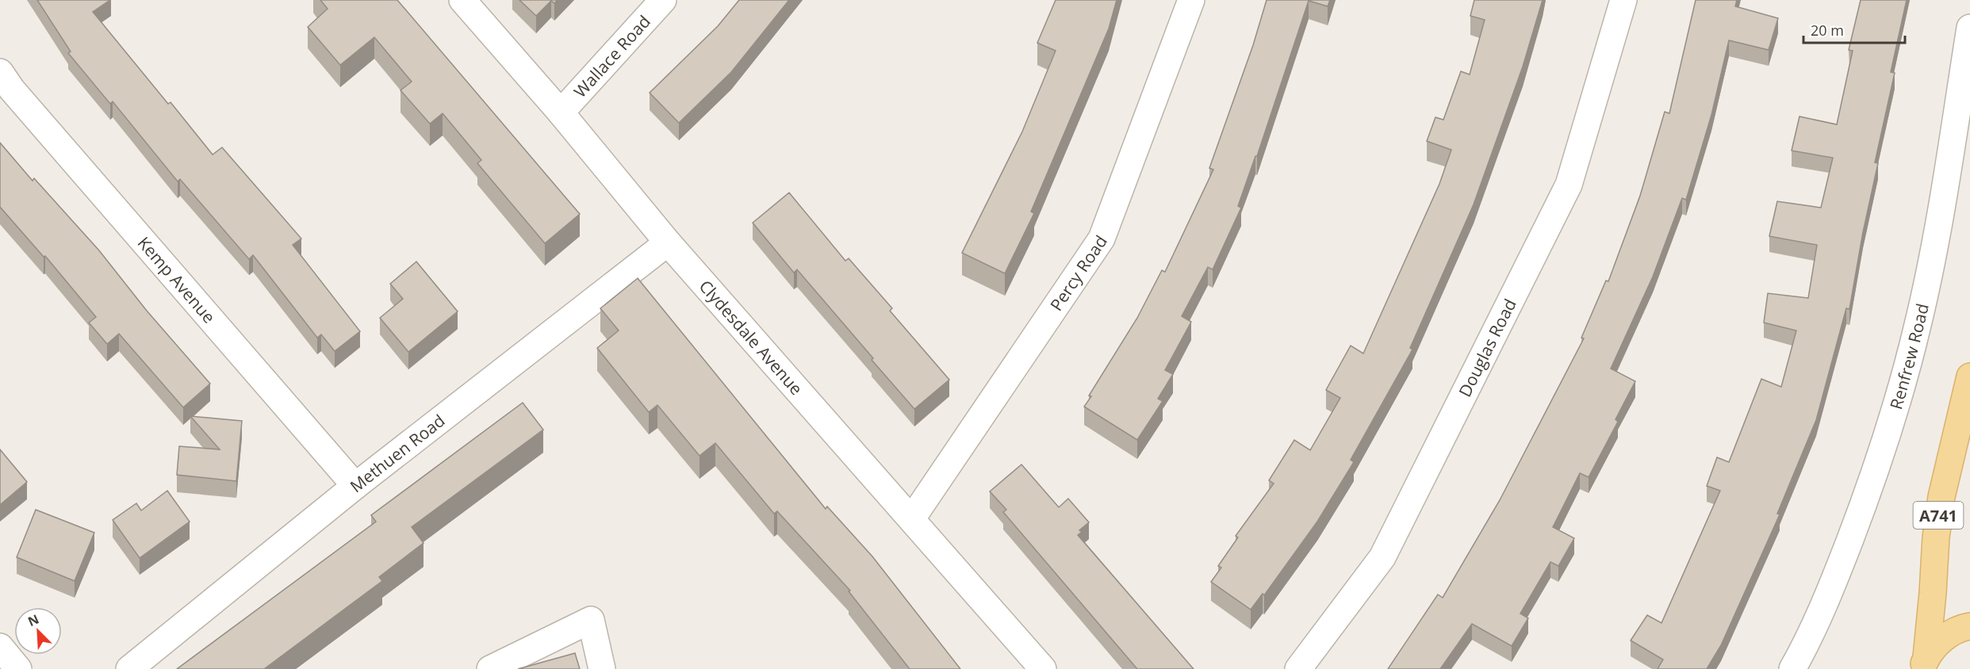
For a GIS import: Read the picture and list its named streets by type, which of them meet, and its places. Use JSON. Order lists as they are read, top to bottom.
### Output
{
  "streets": {
    "main road": ["A741"],
    "street": [
      "Wallace Road",
      "Percy Road",
      "Kemp Avenue",
      "Clydesdale Avenue",
      "Douglas Road",
      "Renfrew Road",
      "Methuen Road"
    ]
  },
  "crossings": [
    ["Wallace Road", "Clydesdale Avenue"],
    ["Percy Road", "Clydesdale Avenue"],
    ["Kemp Avenue", "Methuen Road"],
    ["Clydesdale Avenue", "Methuen Road"]
  ],
  "scale_bar": "20 m",
  "north": "top left"
}
